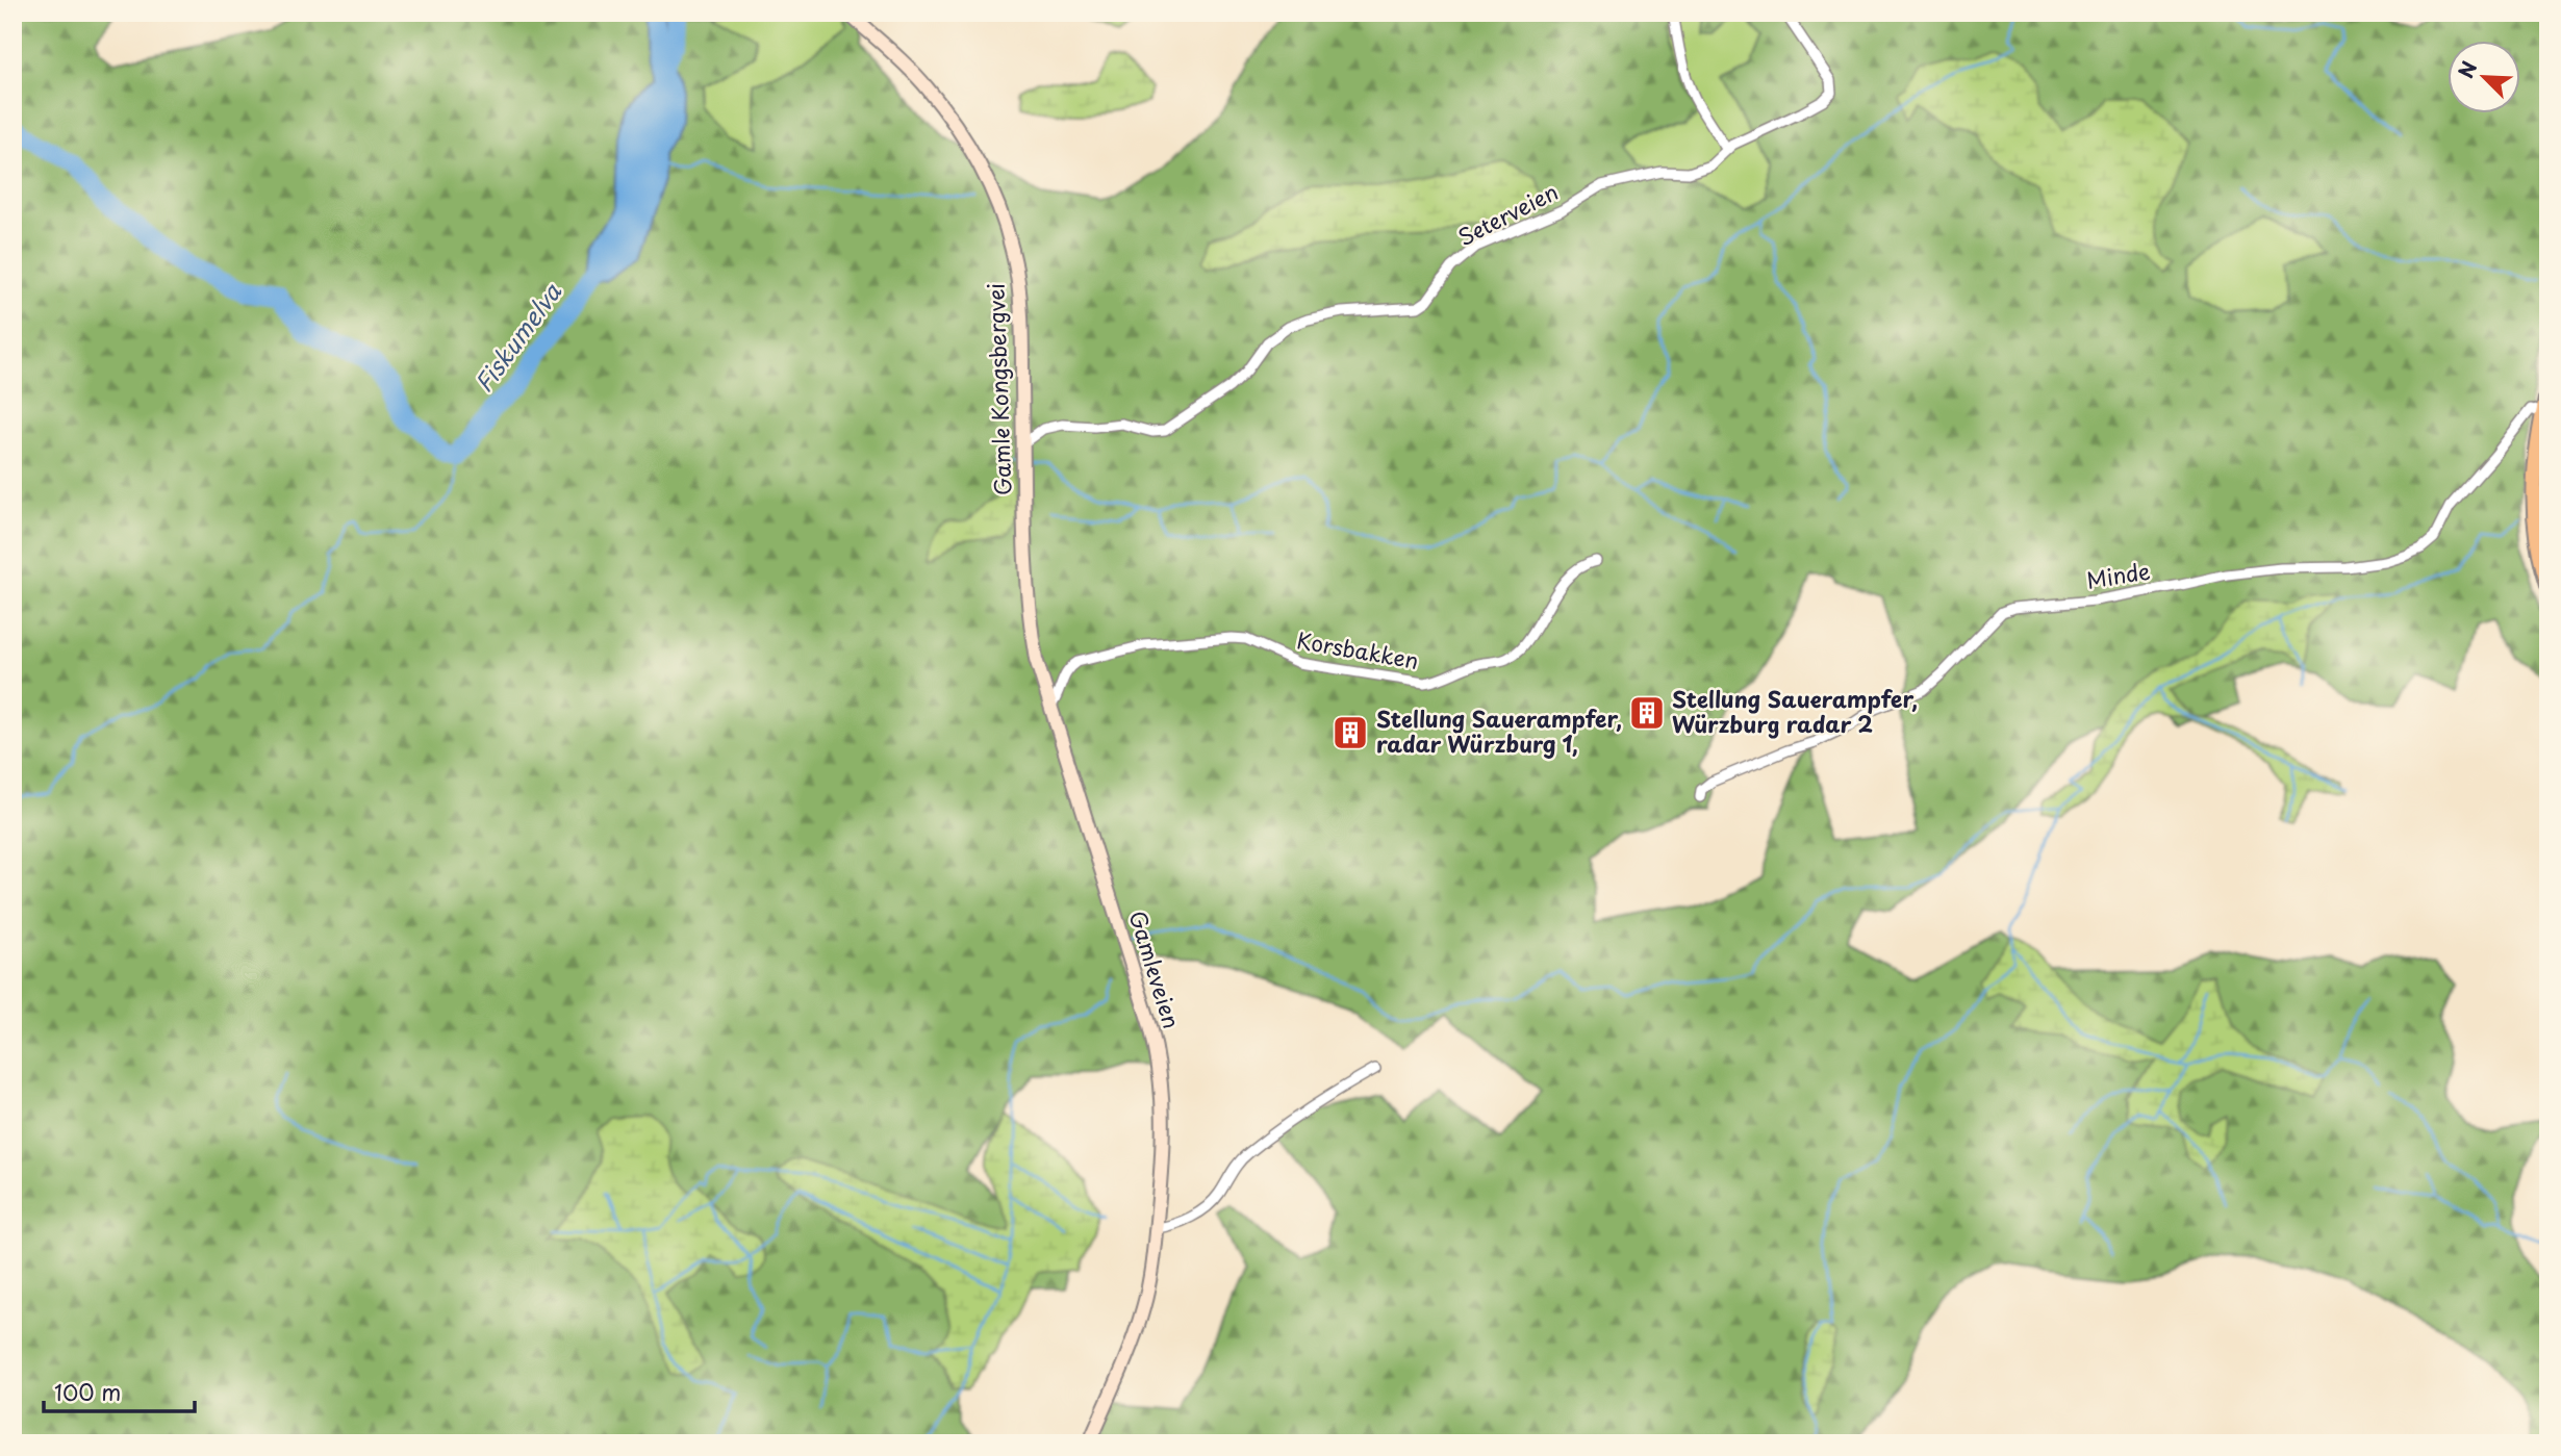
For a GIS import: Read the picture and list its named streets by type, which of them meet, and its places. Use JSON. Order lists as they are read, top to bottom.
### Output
{
  "streets": {
    "main road": ["Gamle Kongsbergvei", "Gamleveien"],
    "street": ["Seterveien", "Minde", "Korsbakken"]
  },
  "crossings": [
    ["Seterveien", "Gamle Kongsbergvei"],
    ["Gamle Kongsbergvei", "Korsbakken"],
    ["Gamle Kongsbergvei", "Gamleveien"]
  ],
  "water": ["Fiskumelva"],
  "places": {
    "building": ["Stellung Sauerampfer, Würzburg radar 2", "Stellung Sauerampfer, radar Würzburg 1,"]
  },
  "scale_bar": "100 m",
  "north": "top left"
}
